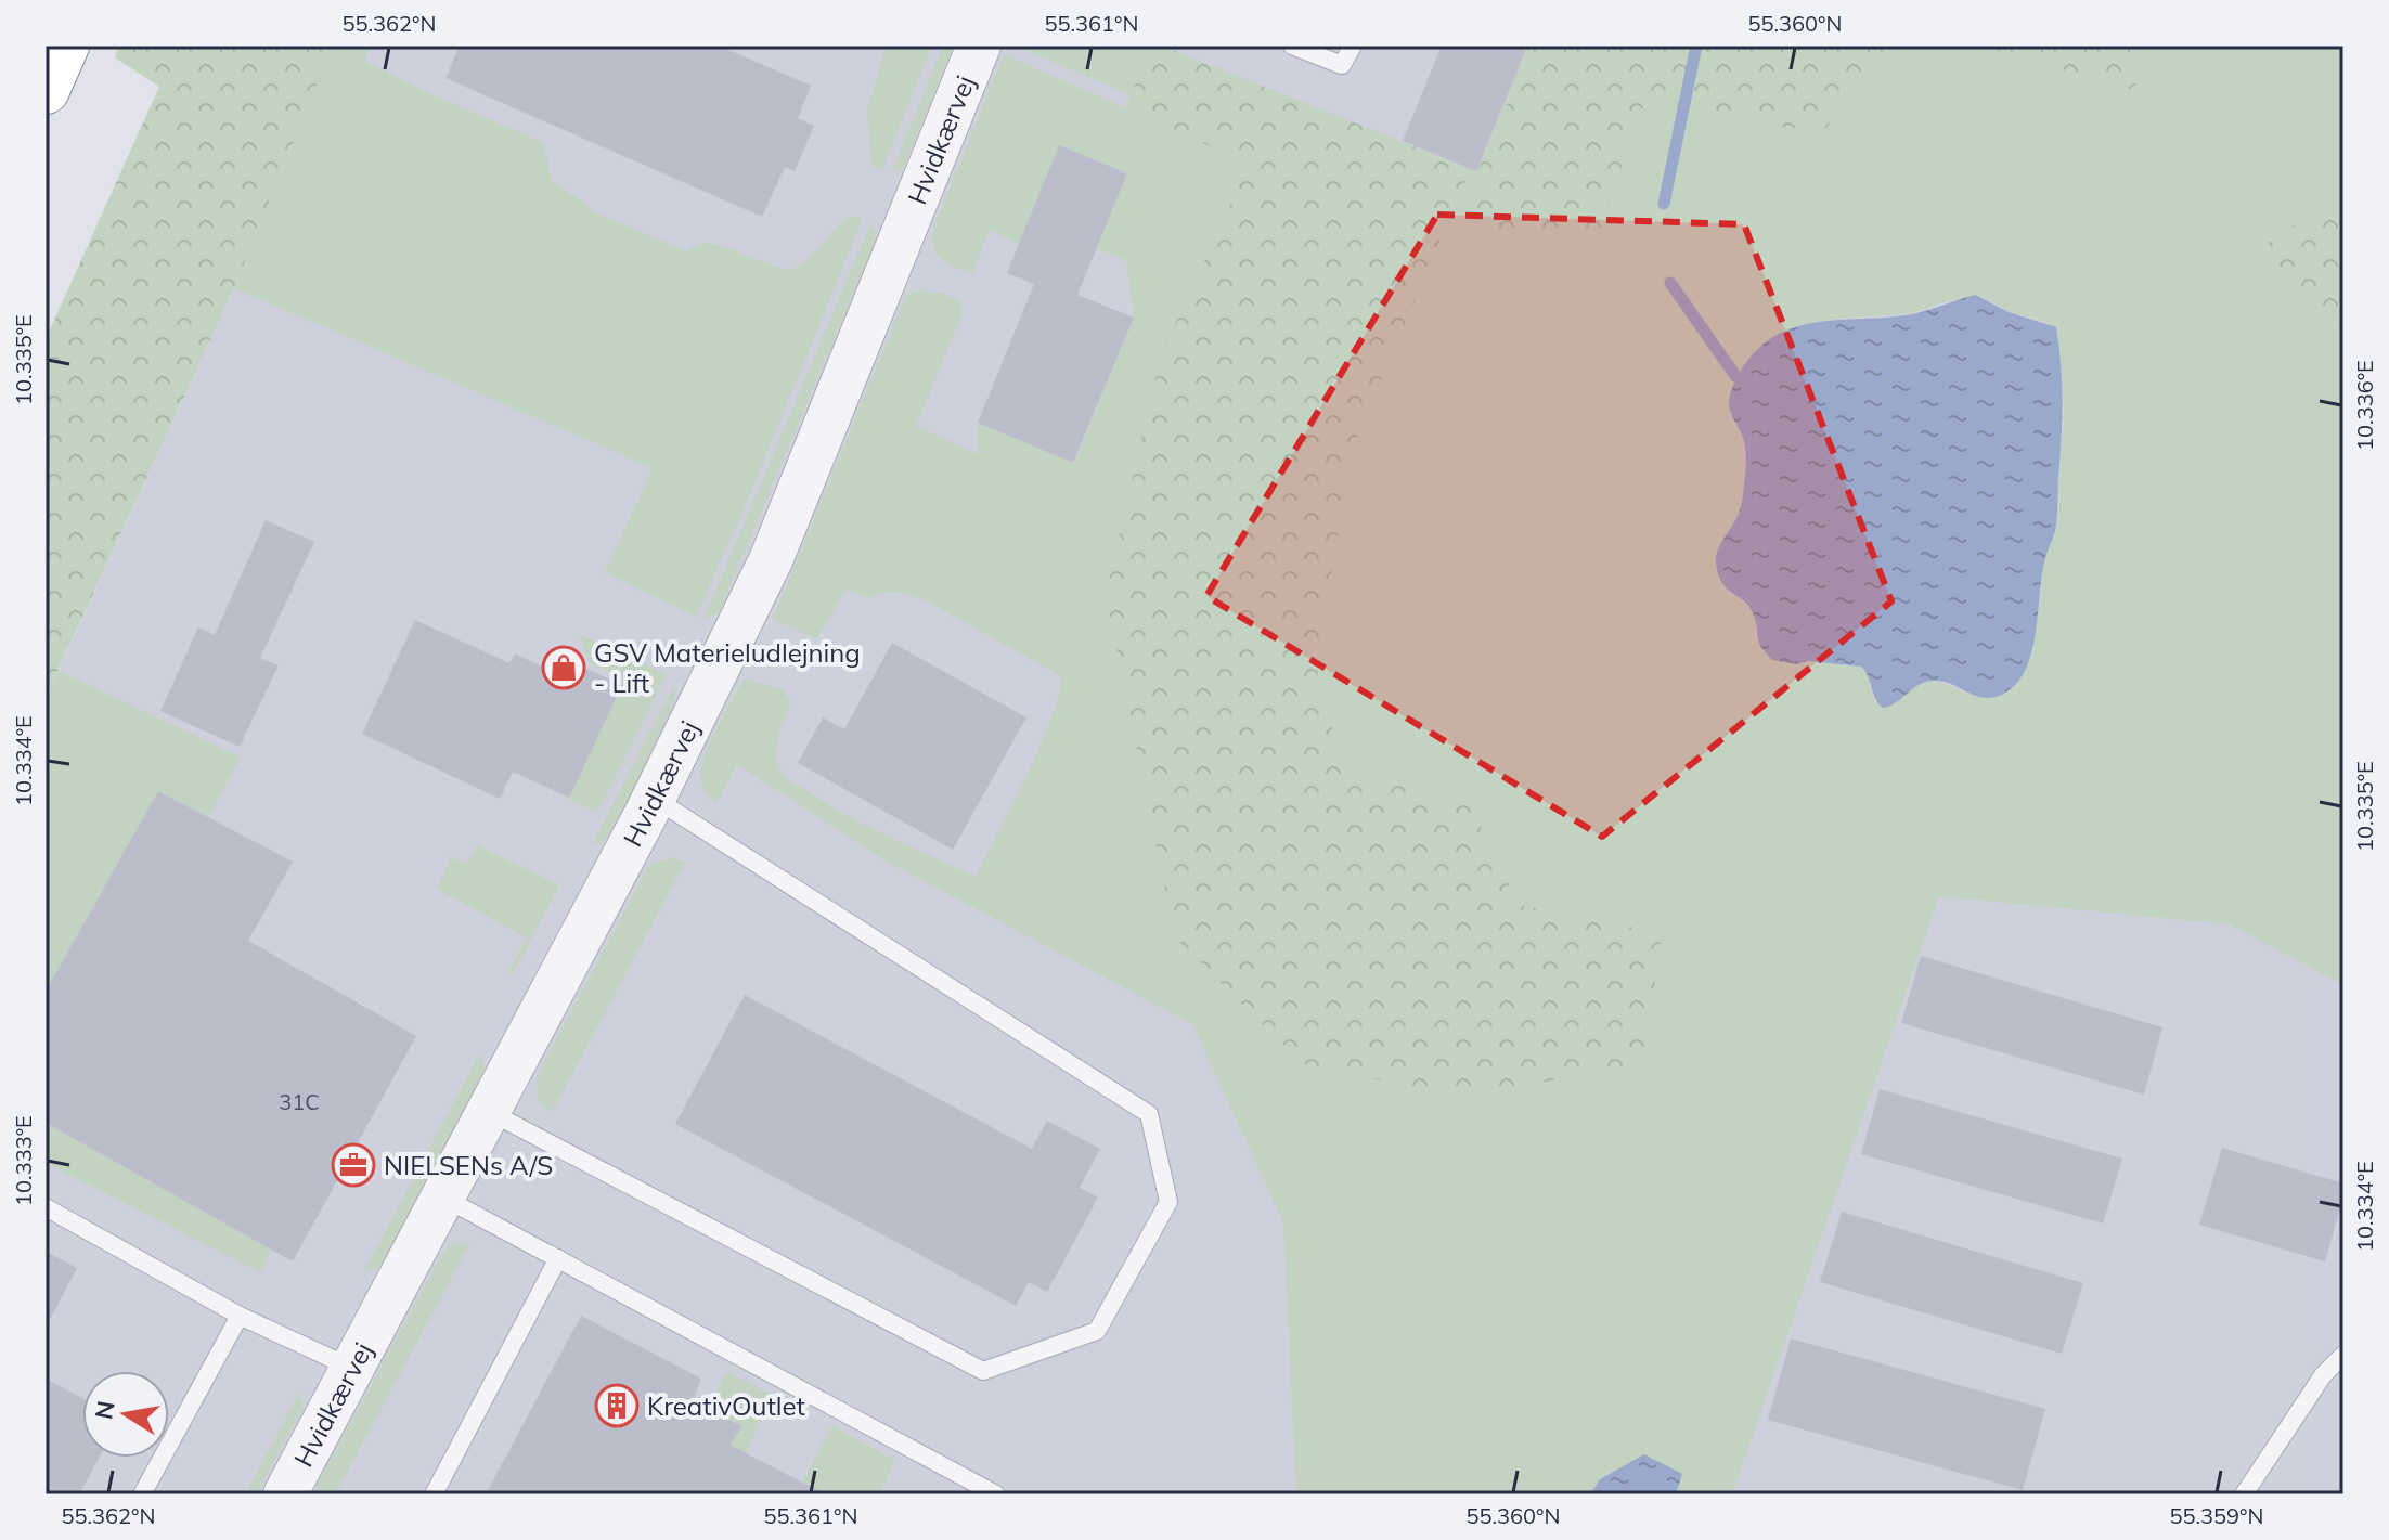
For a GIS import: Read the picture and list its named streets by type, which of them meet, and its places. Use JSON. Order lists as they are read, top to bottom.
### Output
{
  "streets": {
    "street": ["Hvidkærvej"]
  },
  "places": {
    "shop": ["GSV Materieludlejning - Lift"],
    "office": ["NIELSENs A/S"],
    "building": ["KreativOutlet"]
  },
  "house_numbers": ["31C"],
  "north": "left",
  "coordinates": [
    "55.362°N",
    "55.361°N",
    "55.360°N",
    "10.335°E",
    "10.336°E",
    "10.334°E",
    "10.333°E",
    "55.359°N"
  ]
}
